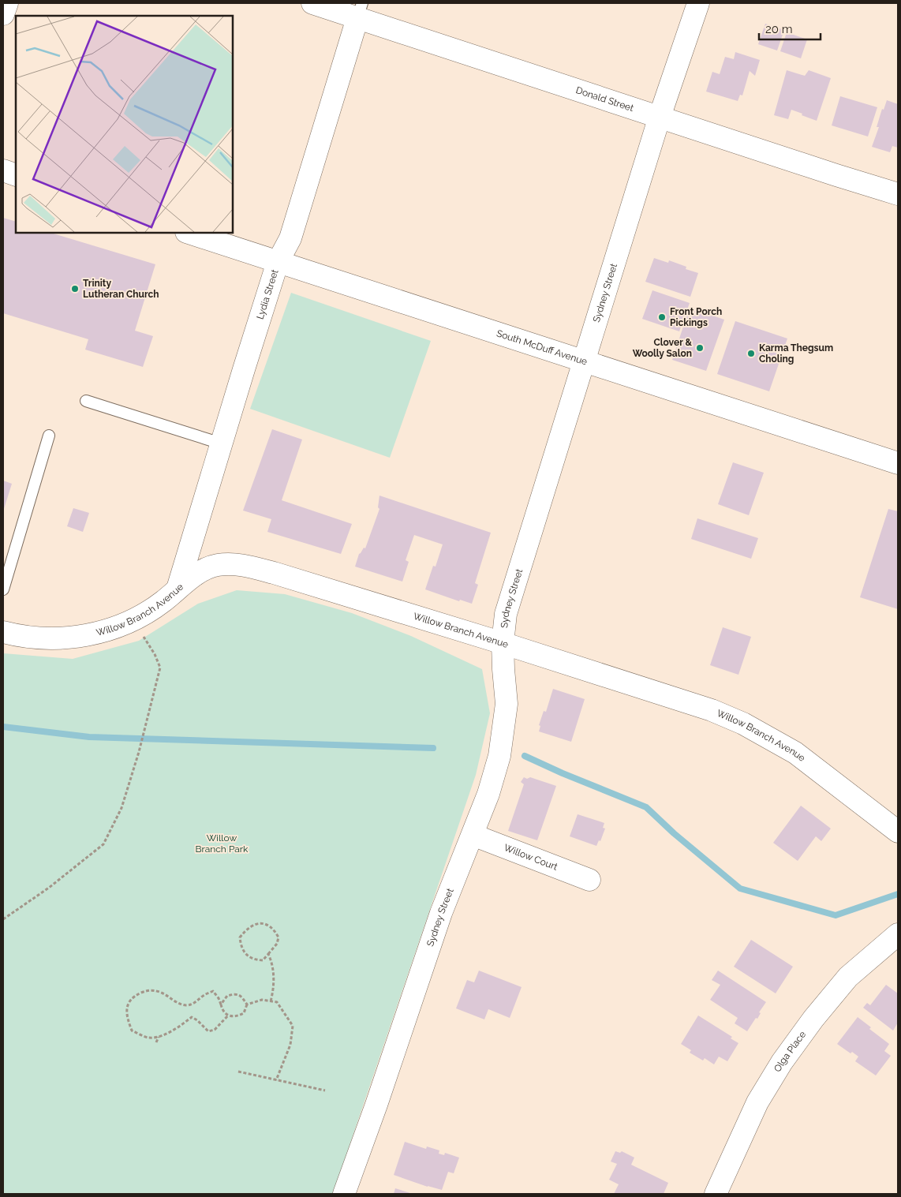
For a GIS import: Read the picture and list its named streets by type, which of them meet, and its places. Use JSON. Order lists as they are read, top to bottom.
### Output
{
  "streets": {
    "street": [
      "Donald Street",
      "Sydney Street",
      "Lydia Street",
      "South McDuff Avenue",
      "Willow Branch Avenue",
      "Willow Court",
      "Olga Place"
    ]
  },
  "crossings": [
    ["Donald Street", "Sydney Street"],
    ["Donald Street", "Lydia Street"],
    ["Sydney Street", "South McDuff Avenue"],
    ["Sydney Street", "Willow Branch Avenue"],
    ["Sydney Street", "Willow Court"],
    ["Lydia Street", "South McDuff Avenue"],
    ["Lydia Street", "Willow Branch Avenue"]
  ],
  "parks": ["Willow Branch Park"],
  "places": [
    "Trinity Lutheran Church",
    "Front Porch Pickings",
    "Clover & Woolly Salon",
    "Karma Thegsum Choling"
  ],
  "scale_bar": "20 m"
}
